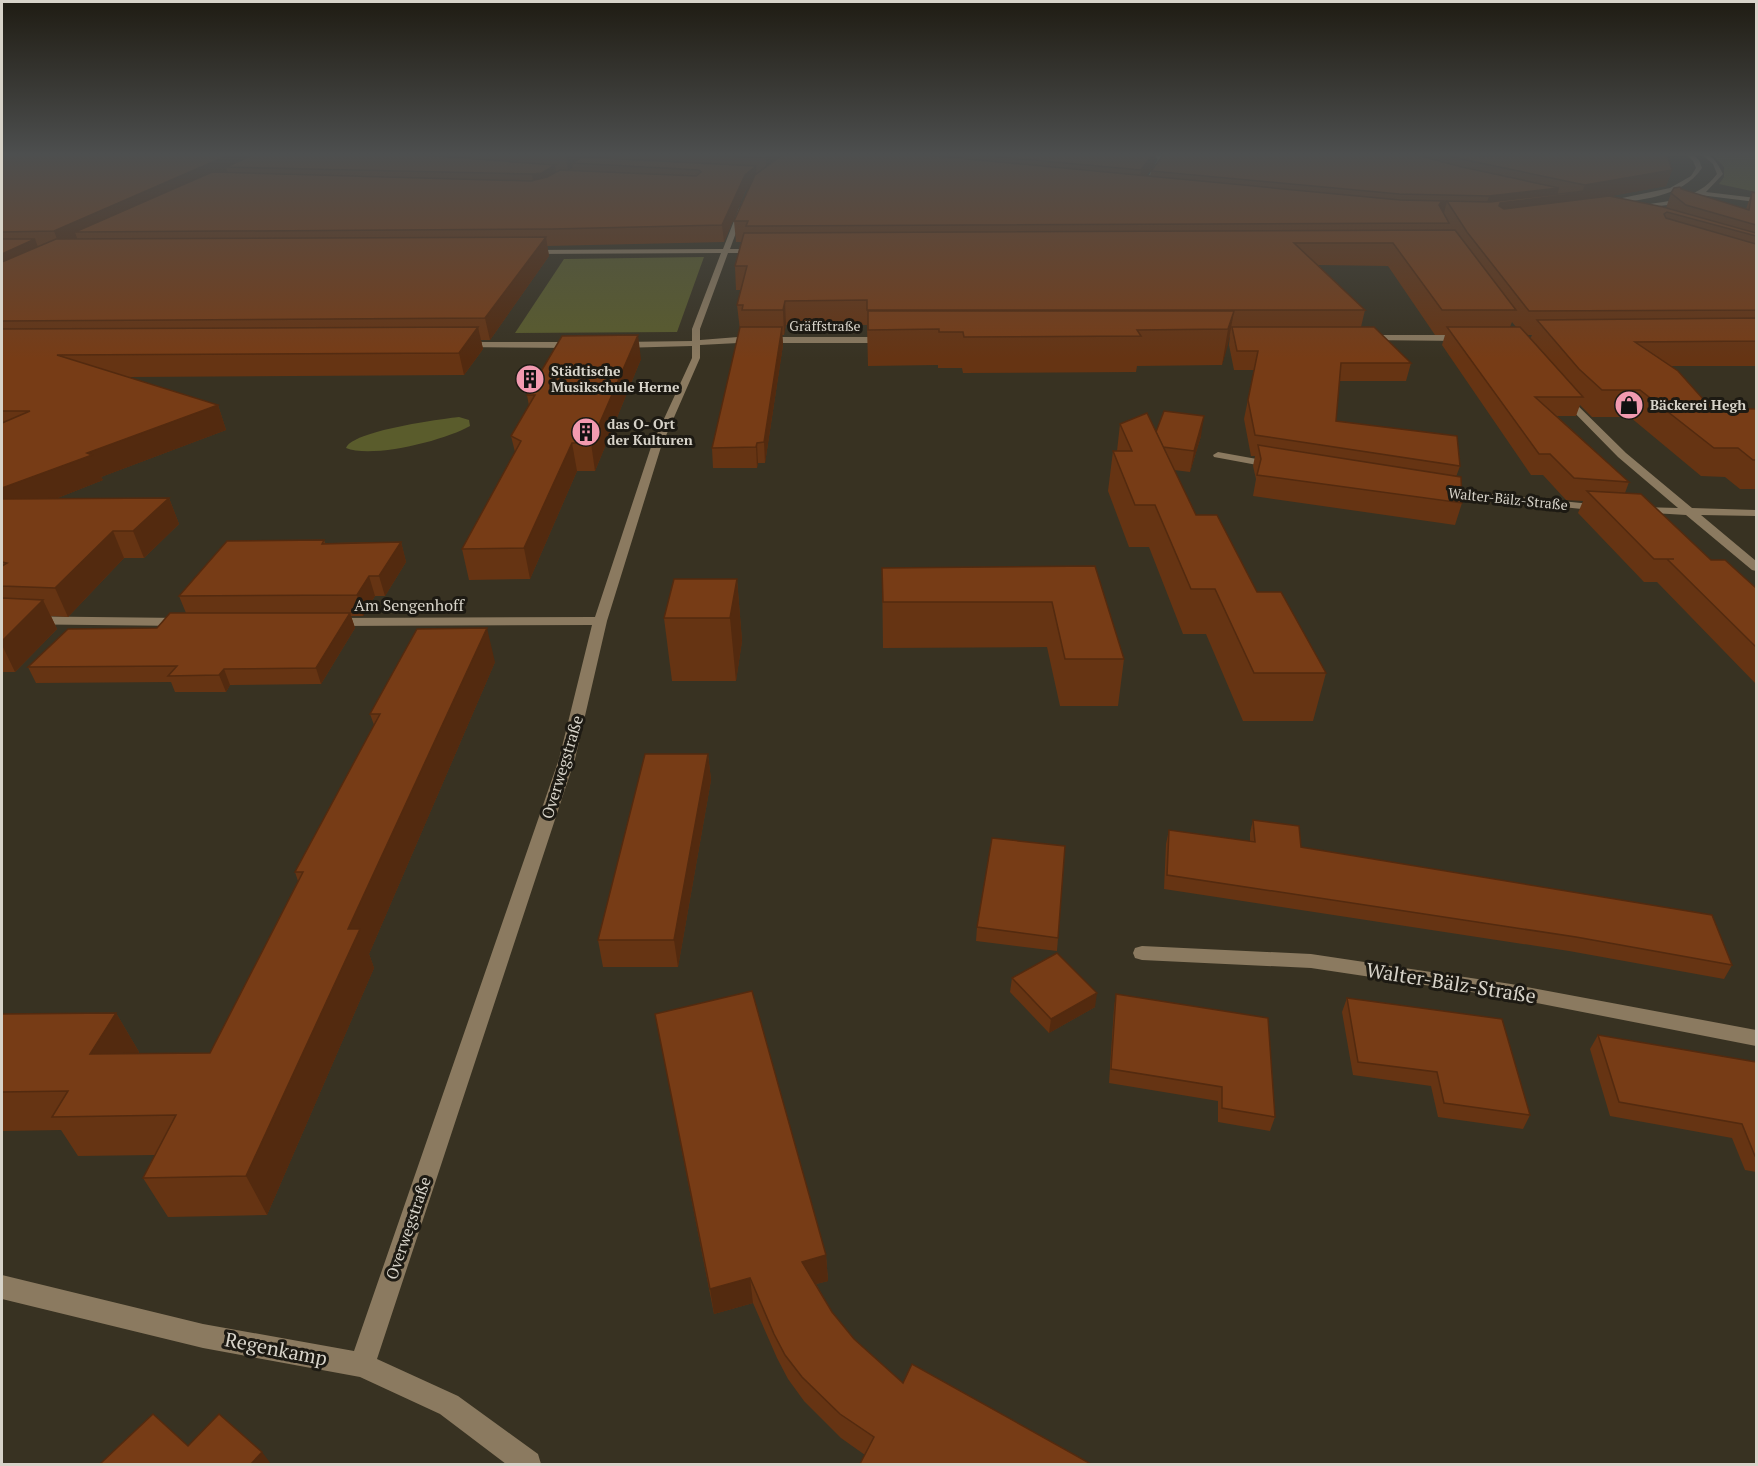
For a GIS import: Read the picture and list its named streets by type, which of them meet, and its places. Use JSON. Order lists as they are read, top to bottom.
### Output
{
  "streets": {
    "street": [
      "Gräffstraße",
      "Walter-Bälz-Straße",
      "Am Sengenhoff",
      "Overwegstraße",
      "Regenkamp"
    ]
  },
  "crossings": [
    ["Gräffstraße", "Overwegstraße"],
    ["Am Sengenhoff", "Overwegstraße"],
    ["Overwegstraße", "Regenkamp"]
  ],
  "places": {
    "building": ["Städtische Musikschule Herne", "das O- Ort der Kulturen"],
    "shop": ["Bäckerei Hegh"]
  }
}
